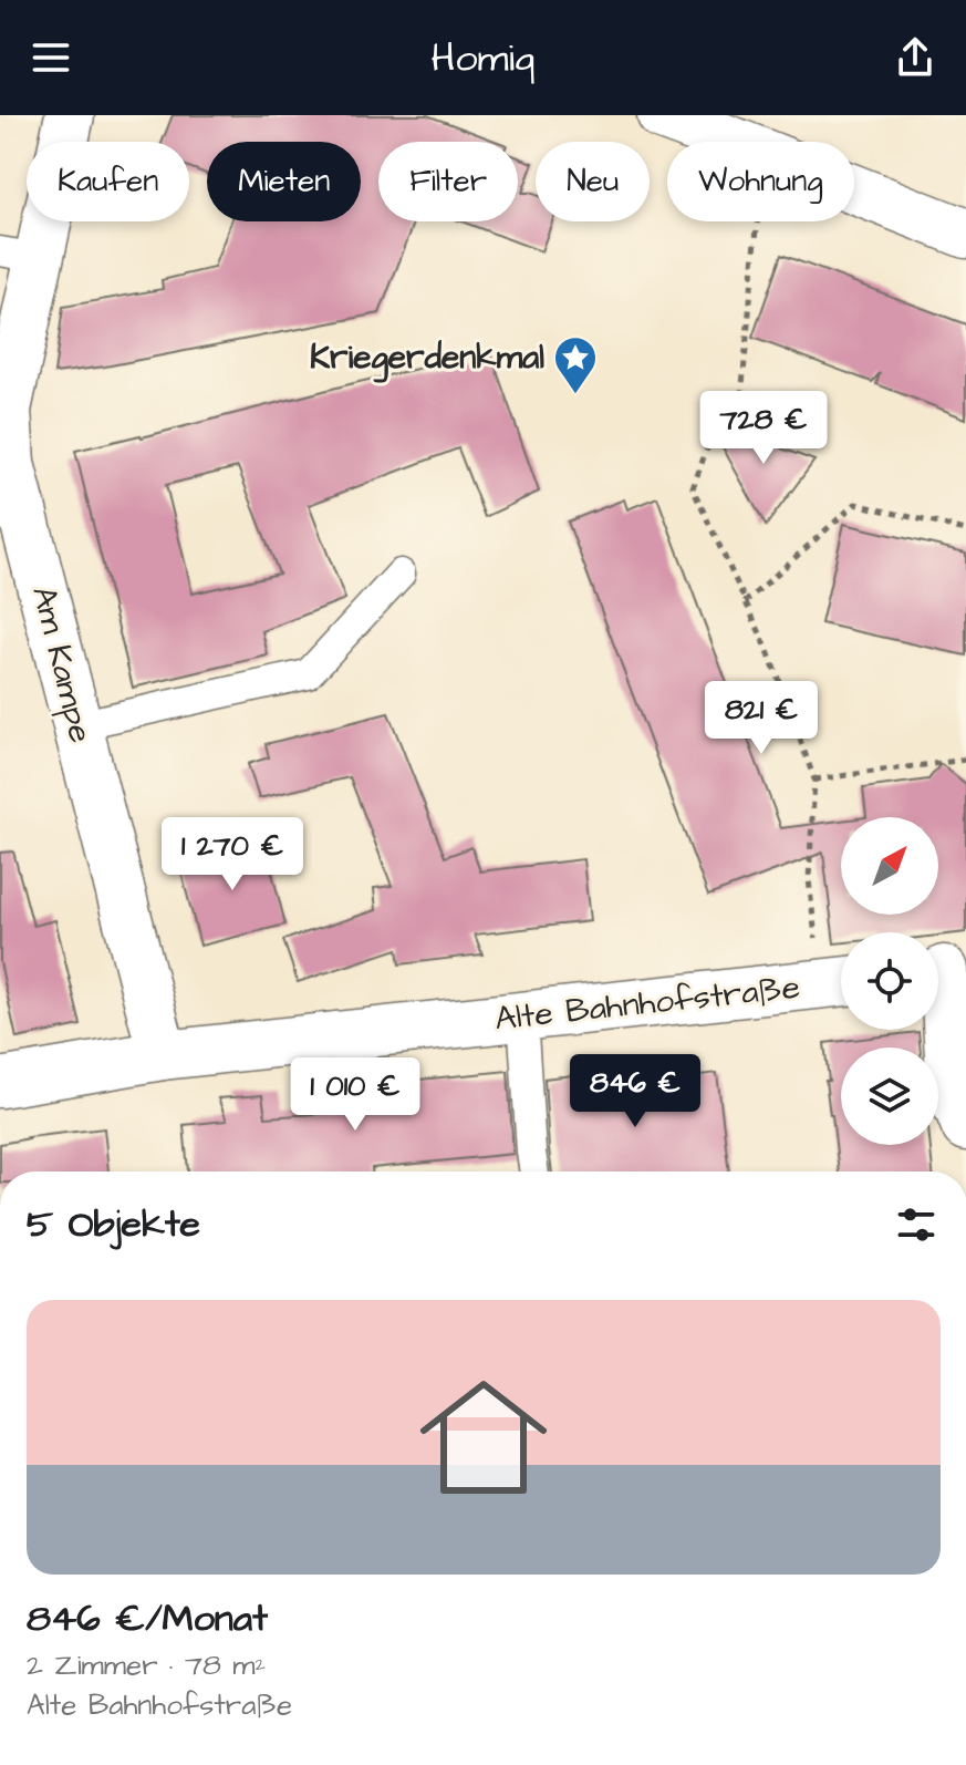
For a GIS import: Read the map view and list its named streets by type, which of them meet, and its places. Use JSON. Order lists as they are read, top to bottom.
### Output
{
  "streets": {
    "street": ["Am Kampe", "Alte Bahnhofstraße"]
  },
  "crossings": [
    ["Am Kampe", "Alte Bahnhofstraße"]
  ],
  "places": {
    "place": ["Kriegerdenkmal"]
  },
  "north": "top right",
  "page": {
    "header": "Homiq",
    "chip": [
      "Kaufen",
      "Mieten",
      "Filter",
      "Neu",
      "Wohnung"
    ],
    "price": [
      "728 €",
      "821 €",
      "1 270 €",
      "846 €",
      "1 010 €"
    ],
    "heading": "5 Objekte",
    "list": [
      {
        "name": "846 €/Monat",
        "note": "2 Zimmer · 78 m² · Alte Bahnhofstraße"
      }
    ]
  }
}
